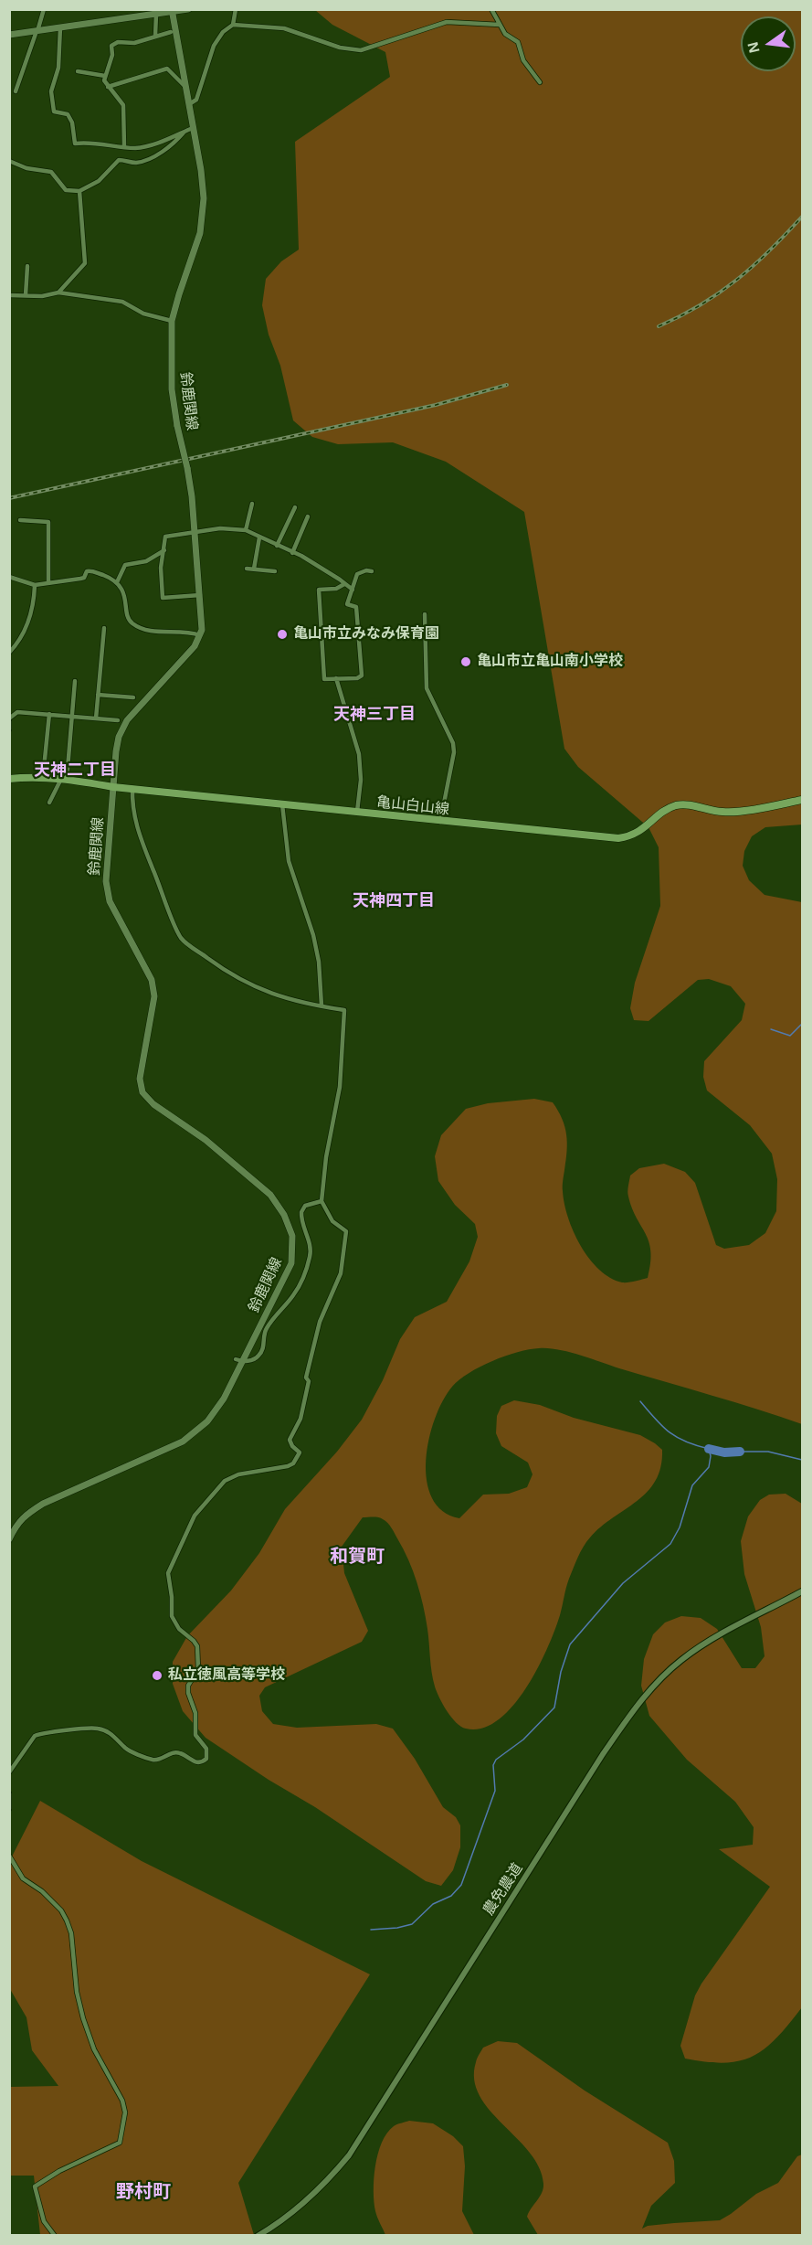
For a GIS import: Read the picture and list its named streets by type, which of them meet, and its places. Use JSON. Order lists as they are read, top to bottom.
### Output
{
  "streets": {
    "main road": ["鈴鹿関線", "亀山白山線"],
    "street": ["農免農道"]
  },
  "crossings": [
    ["鈴鹿関線", "亀山白山線"]
  ],
  "districts": [
    "天神三丁目",
    "天神二丁目",
    "天神四丁目",
    "和賀町",
    "野村町"
  ],
  "places": ["亀山市立みなみ保育園", "亀山市立亀山南小学校", "私立徳風高等学校"],
  "north": "left"
}
